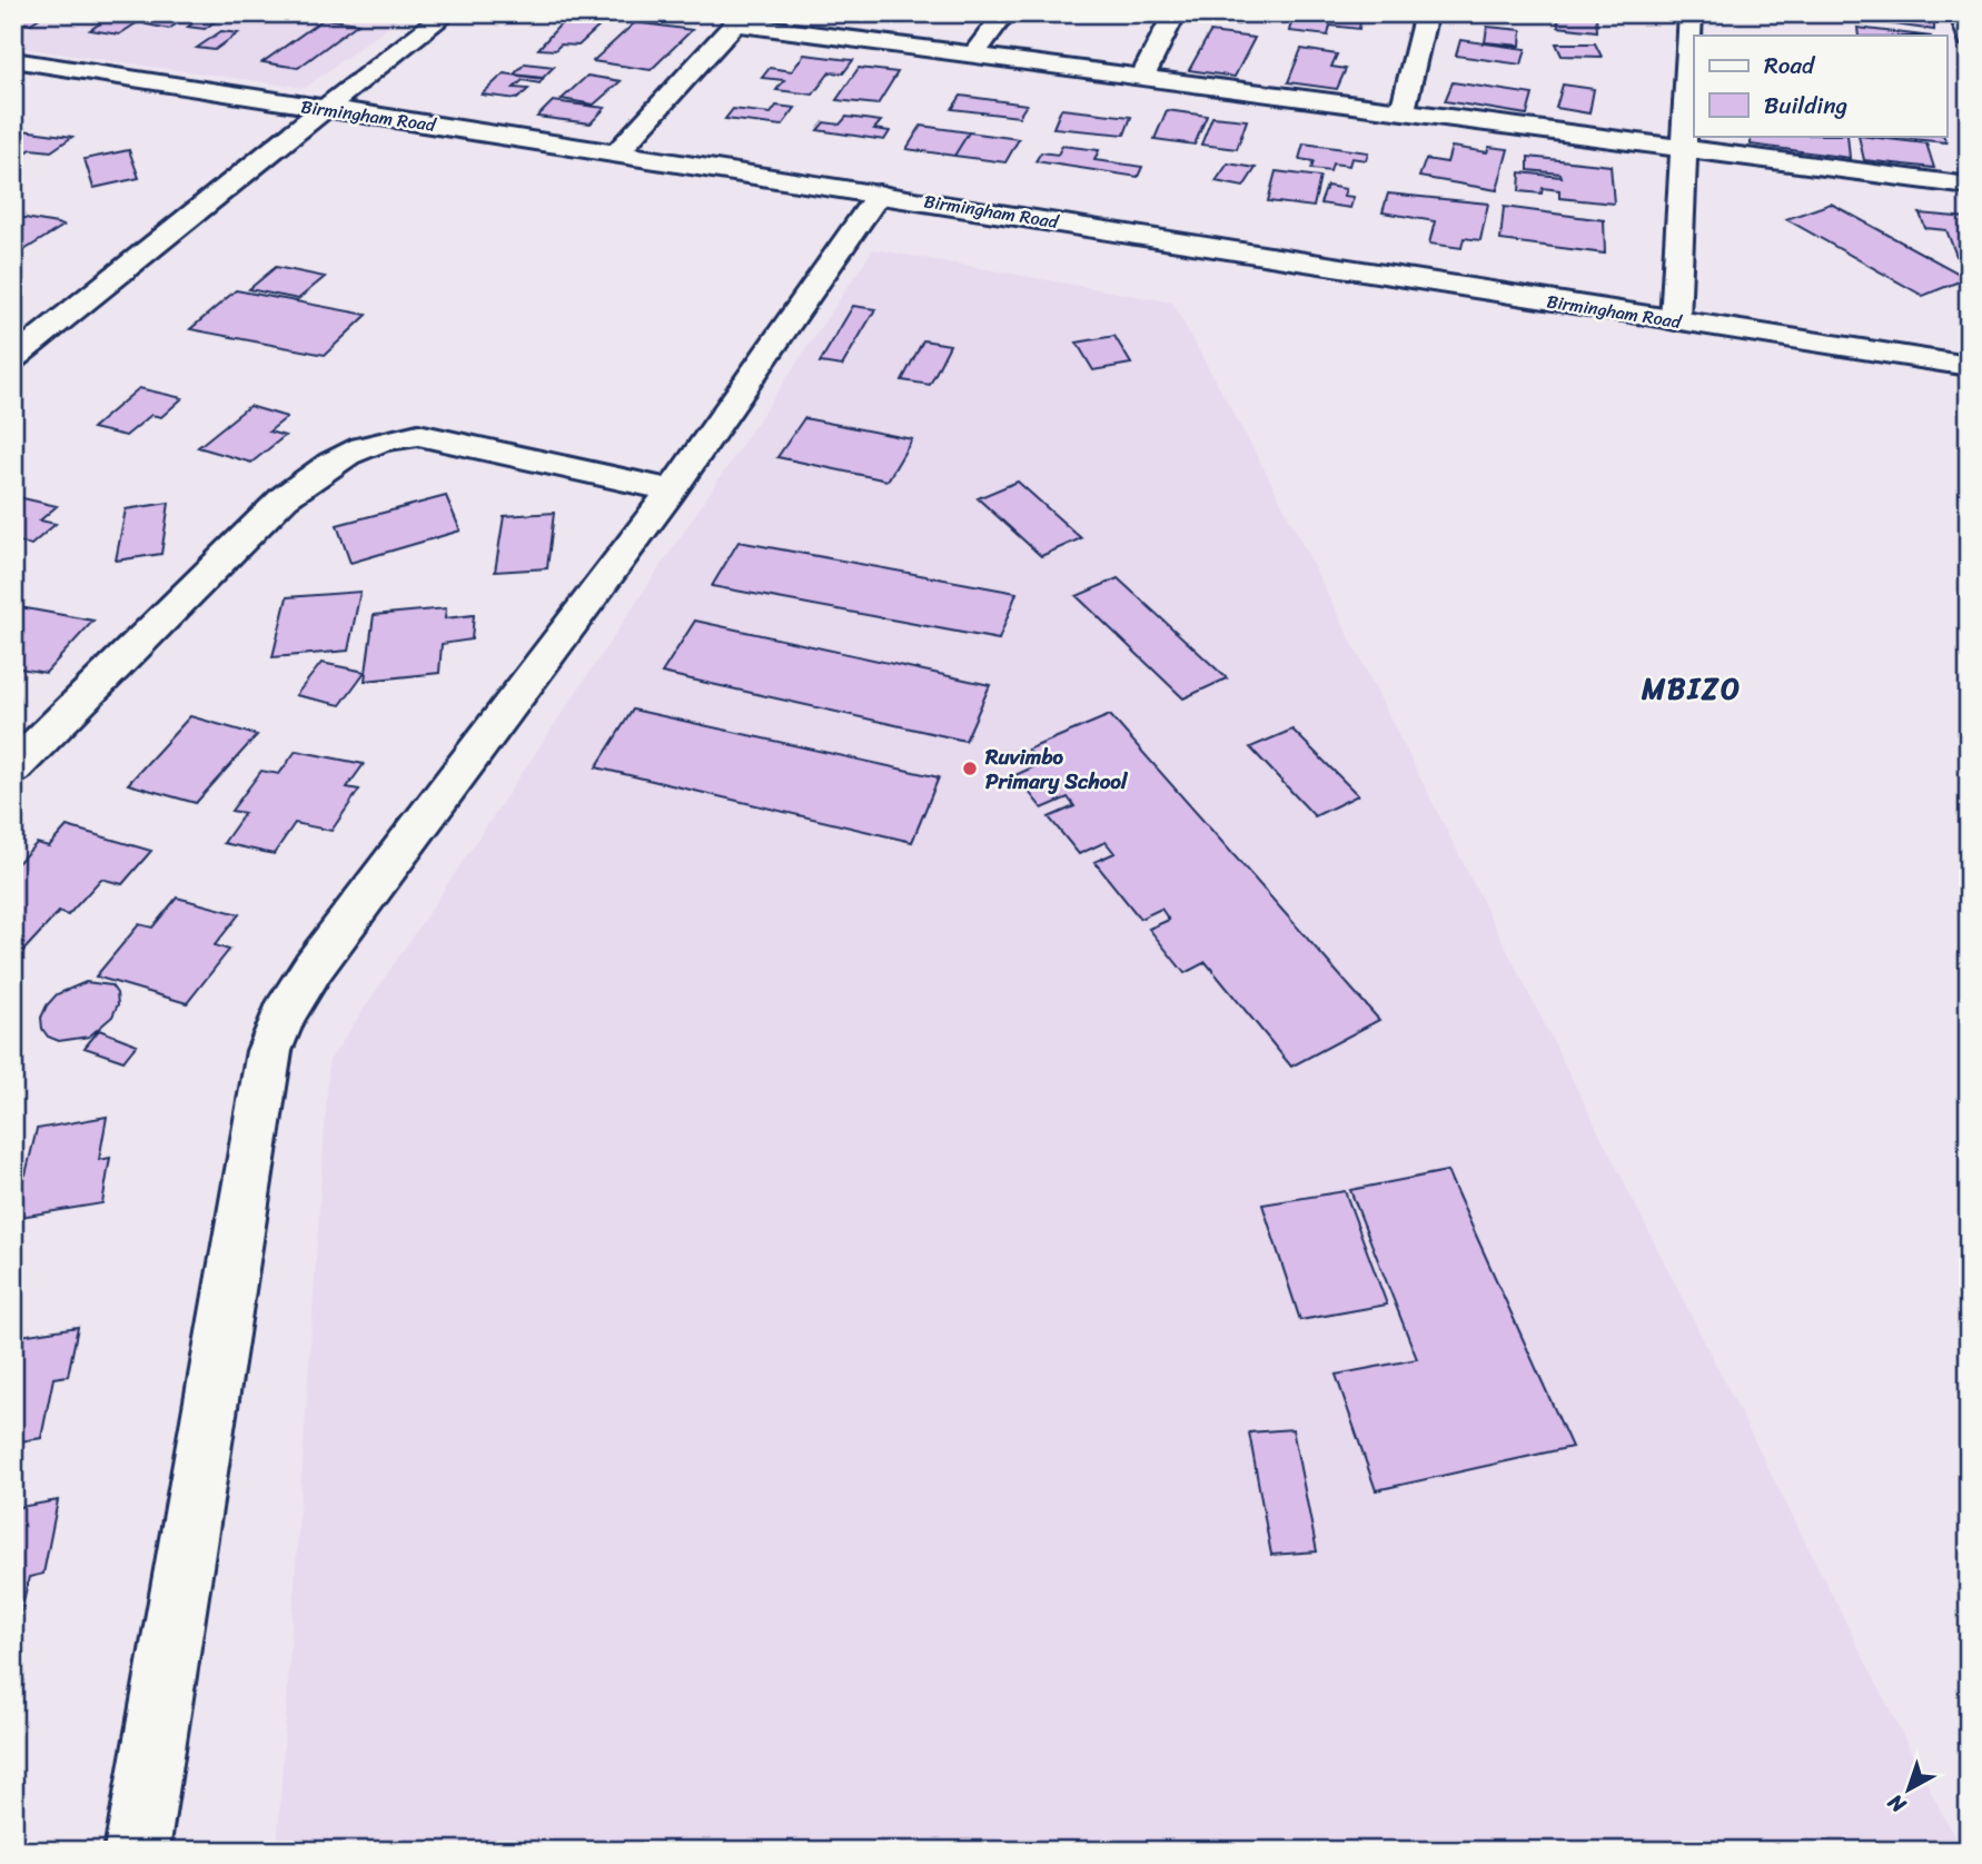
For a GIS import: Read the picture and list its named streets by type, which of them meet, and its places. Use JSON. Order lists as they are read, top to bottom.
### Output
{
  "streets": {
    "street": ["Birmingham Road"]
  },
  "districts": ["MBIZO"],
  "places": ["Ruvimbo Primary School"],
  "legend": ["Road", "Building"],
  "north": "bottom left"
}
